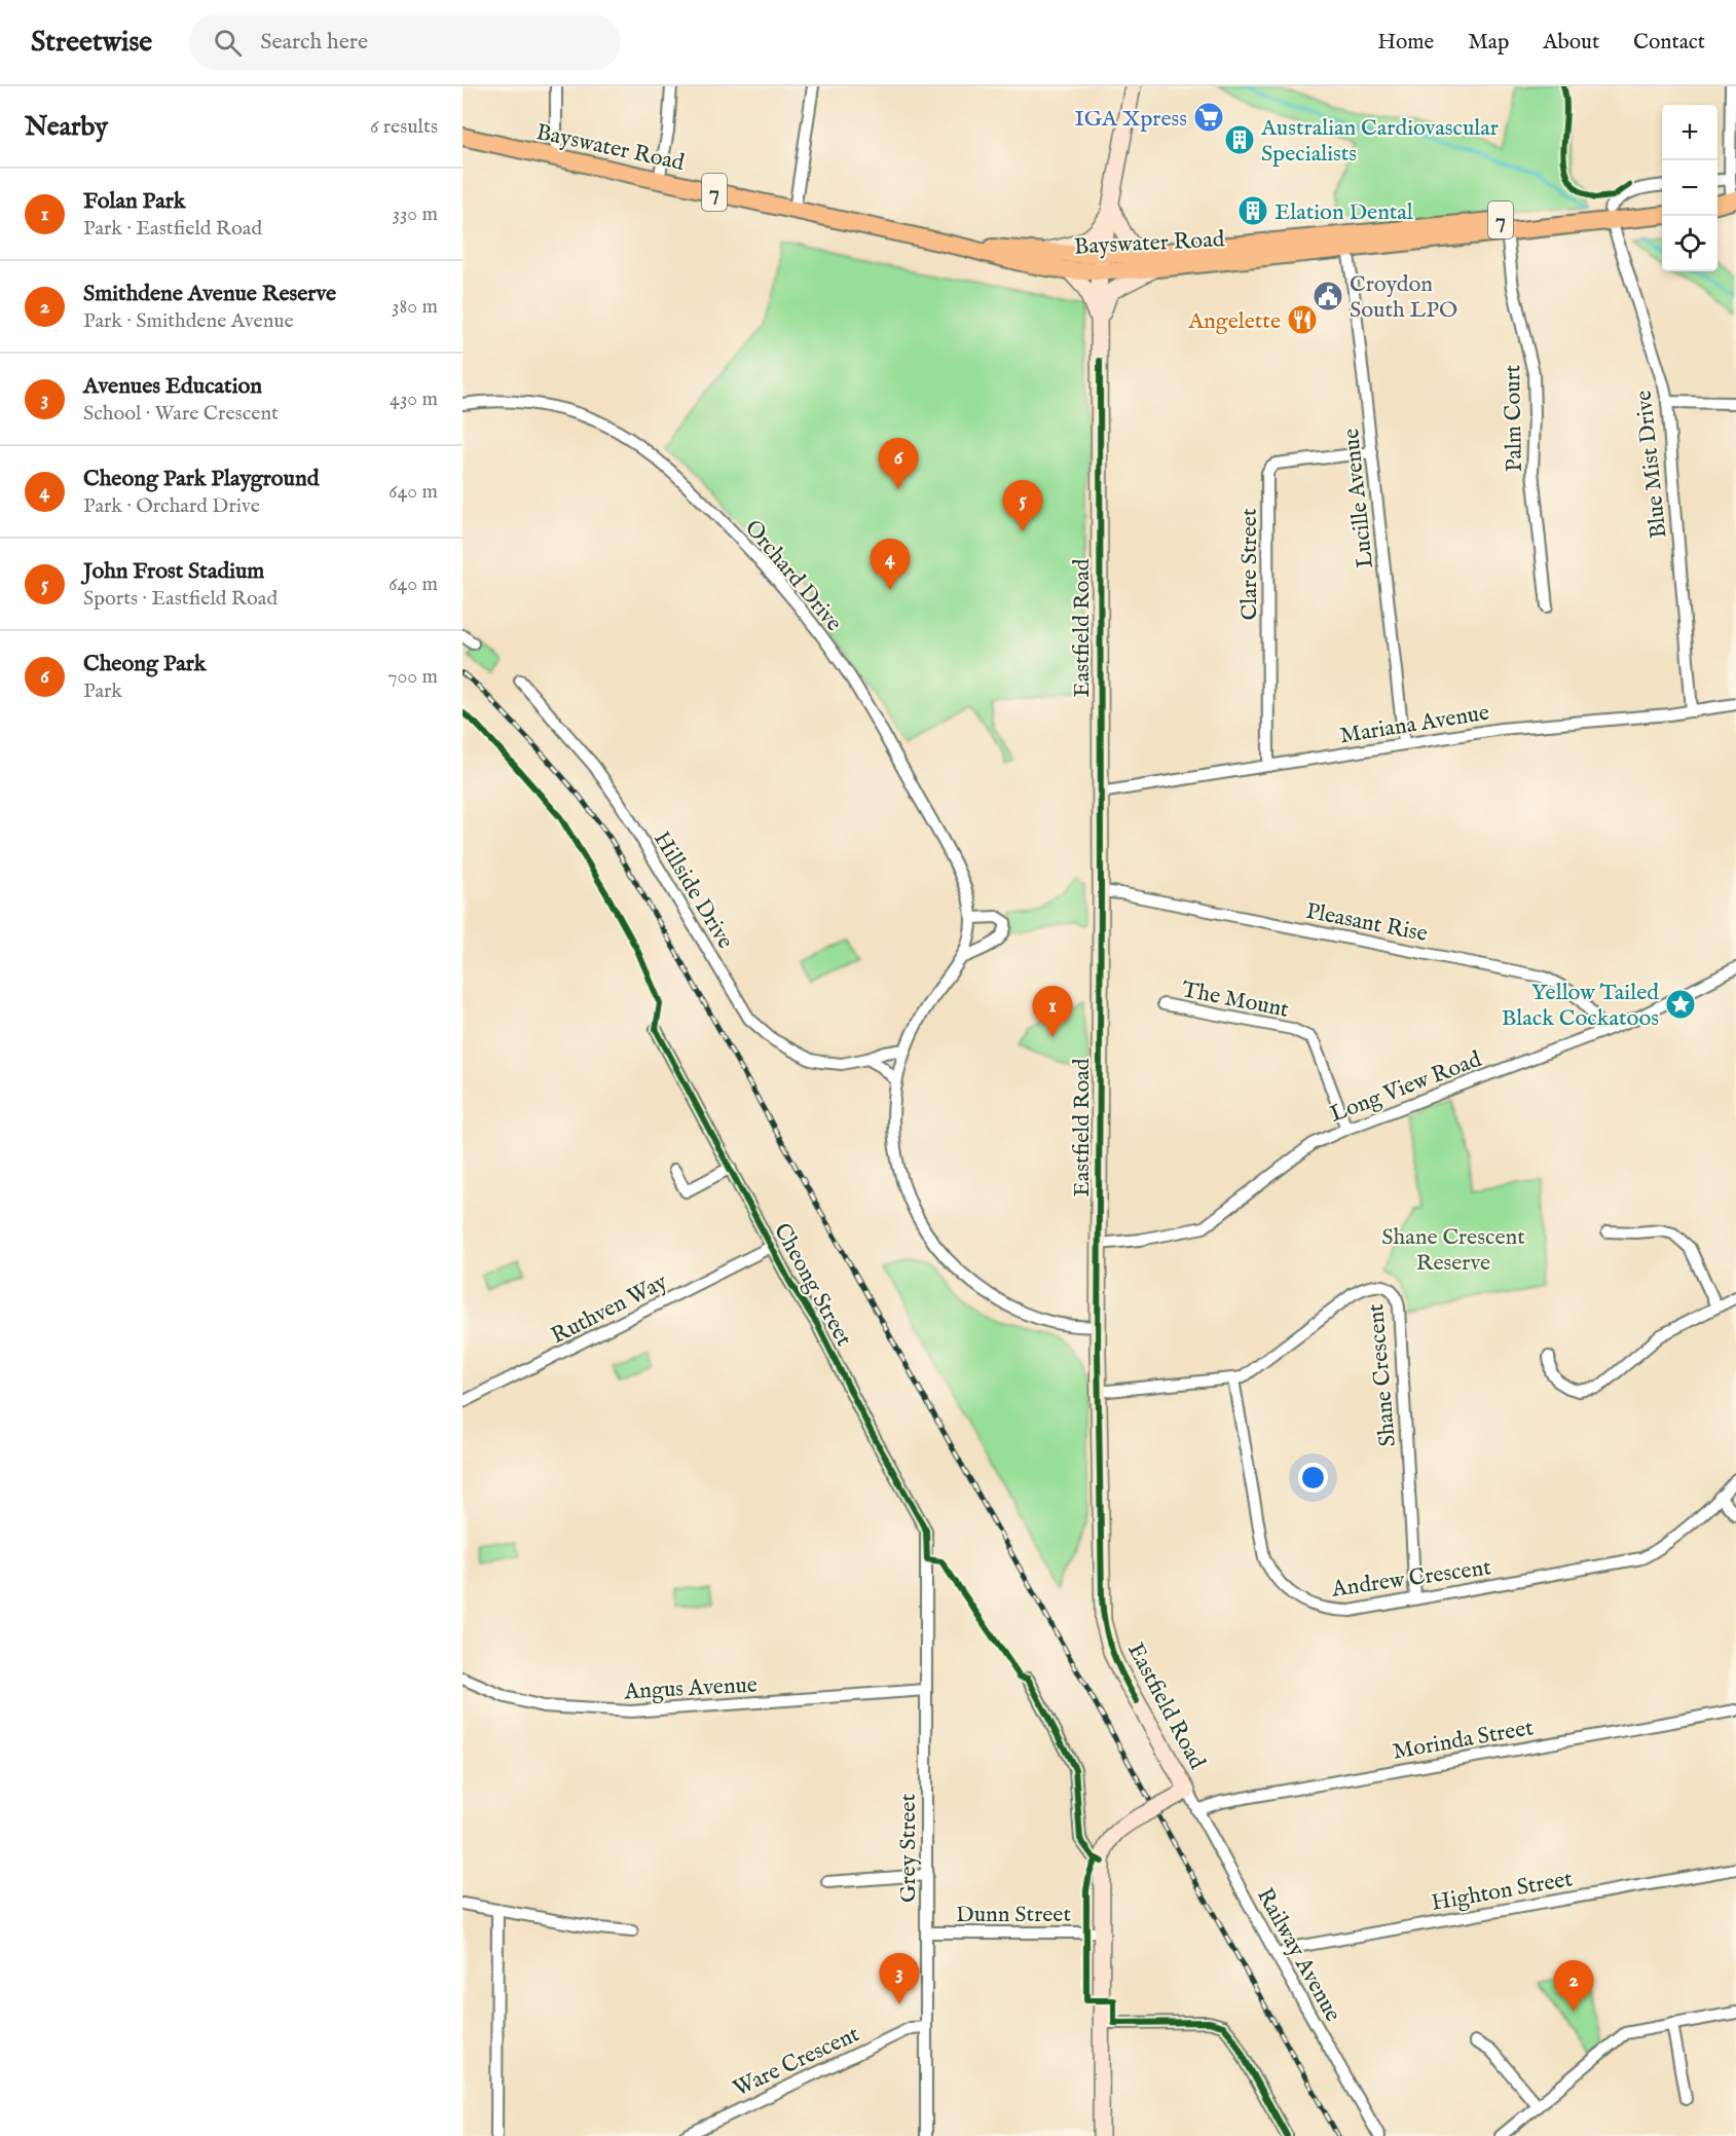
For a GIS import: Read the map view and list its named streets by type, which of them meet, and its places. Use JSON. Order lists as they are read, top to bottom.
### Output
{
  "streets": {
    "main road": ["Bayswater Road", "7", "Eastfield Road"],
    "street": [
      "Palm Court",
      "Blue Mist Drive",
      "Lucille Avenue",
      "Clare Street",
      "Orchard Drive",
      "Mariana Avenue",
      "Hillside Drive",
      "Pleasant Rise",
      "The Mount",
      "Long View Road",
      "Cheong Street",
      "Ruthven Way",
      "Shane Crescent",
      "Andrew Crescent",
      "Angus Avenue",
      "Morinda Street",
      "Grey Street",
      "Highton Street",
      "Dunn Street",
      "Railway Avenue",
      "Ware Crescent"
    ]
  },
  "crossings": [
    ["Bayswater Road", "Palm Court"],
    ["Bayswater Road", "Blue Mist Drive"],
    ["Bayswater Road", "Lucille Avenue"],
    ["Bayswater Road", "Eastfield Road"],
    ["Blue Mist Drive", "Mariana Avenue"],
    ["Lucille Avenue", "Clare Street"],
    ["Lucille Avenue", "Mariana Avenue"],
    ["Clare Street", "Mariana Avenue"],
    ["Eastfield Road", "Mariana Avenue"],
    ["Eastfield Road", "Pleasant Rise"],
    ["Eastfield Road", "Long View Road"],
    ["Eastfield Road", "Shane Crescent"],
    ["Eastfield Road", "Dunn Street"],
    ["Eastfield Road", "Railway Avenue"],
    ["Pleasant Rise", "Long View Road"],
    ["The Mount", "Long View Road"],
    ["Cheong Street", "Ruthven Way"],
    ["Cheong Street", "Grey Street"],
    ["Shane Crescent", "Andrew Crescent"],
    ["Angus Avenue", "Grey Street"],
    ["Morinda Street", "Railway Avenue"],
    ["Grey Street", "Dunn Street"],
    ["Grey Street", "Ware Crescent"],
    ["Highton Street", "Railway Avenue"]
  ],
  "parks": ["Shane Crescent Reserve"],
  "places": {
    "supermarket": ["IGA Xpress"],
    "building": ["Australian Cardiovascular Specialists", "Elation Dental"],
    "public building": ["Croydon South LPO"],
    "restaurant": ["Angelette"],
    "place": ["Yellow Tailed Black Cockatoos"]
  },
  "page": {
    "header": "Streetwise",
    "search": "Search here",
    "nav": [
      "Home",
      "Map",
      "About",
      "Contact"
    ],
    "heading": ["Nearby", "6 results"],
    "map_buttons": ["+", "−"],
    "list": [
      {
        "mark": "1",
        "name": "Folan Park",
        "note": "Park · Eastfield Road",
        "value": "330 m"
      },
      {
        "mark": "2",
        "name": "Smithdene Avenue Reserve",
        "note": "Park · Smithdene Avenue",
        "value": "380 m"
      },
      {
        "mark": "3",
        "name": "Avenues Education",
        "note": "School · Ware Crescent",
        "value": "430 m"
      },
      {
        "mark": "4",
        "name": "Cheong Park Playground",
        "note": "Park · Orchard Drive",
        "value": "640 m"
      },
      {
        "mark": "5",
        "name": "John Frost Stadium",
        "note": "Sports · Eastfield Road",
        "value": "640 m"
      },
      {
        "mark": "6",
        "name": "Cheong Park",
        "note": "Park",
        "value": "700 m"
      }
    ],
    "pins": [
      "6",
      "5",
      "4",
      "1",
      "3",
      "2"
    ]
  }
}
